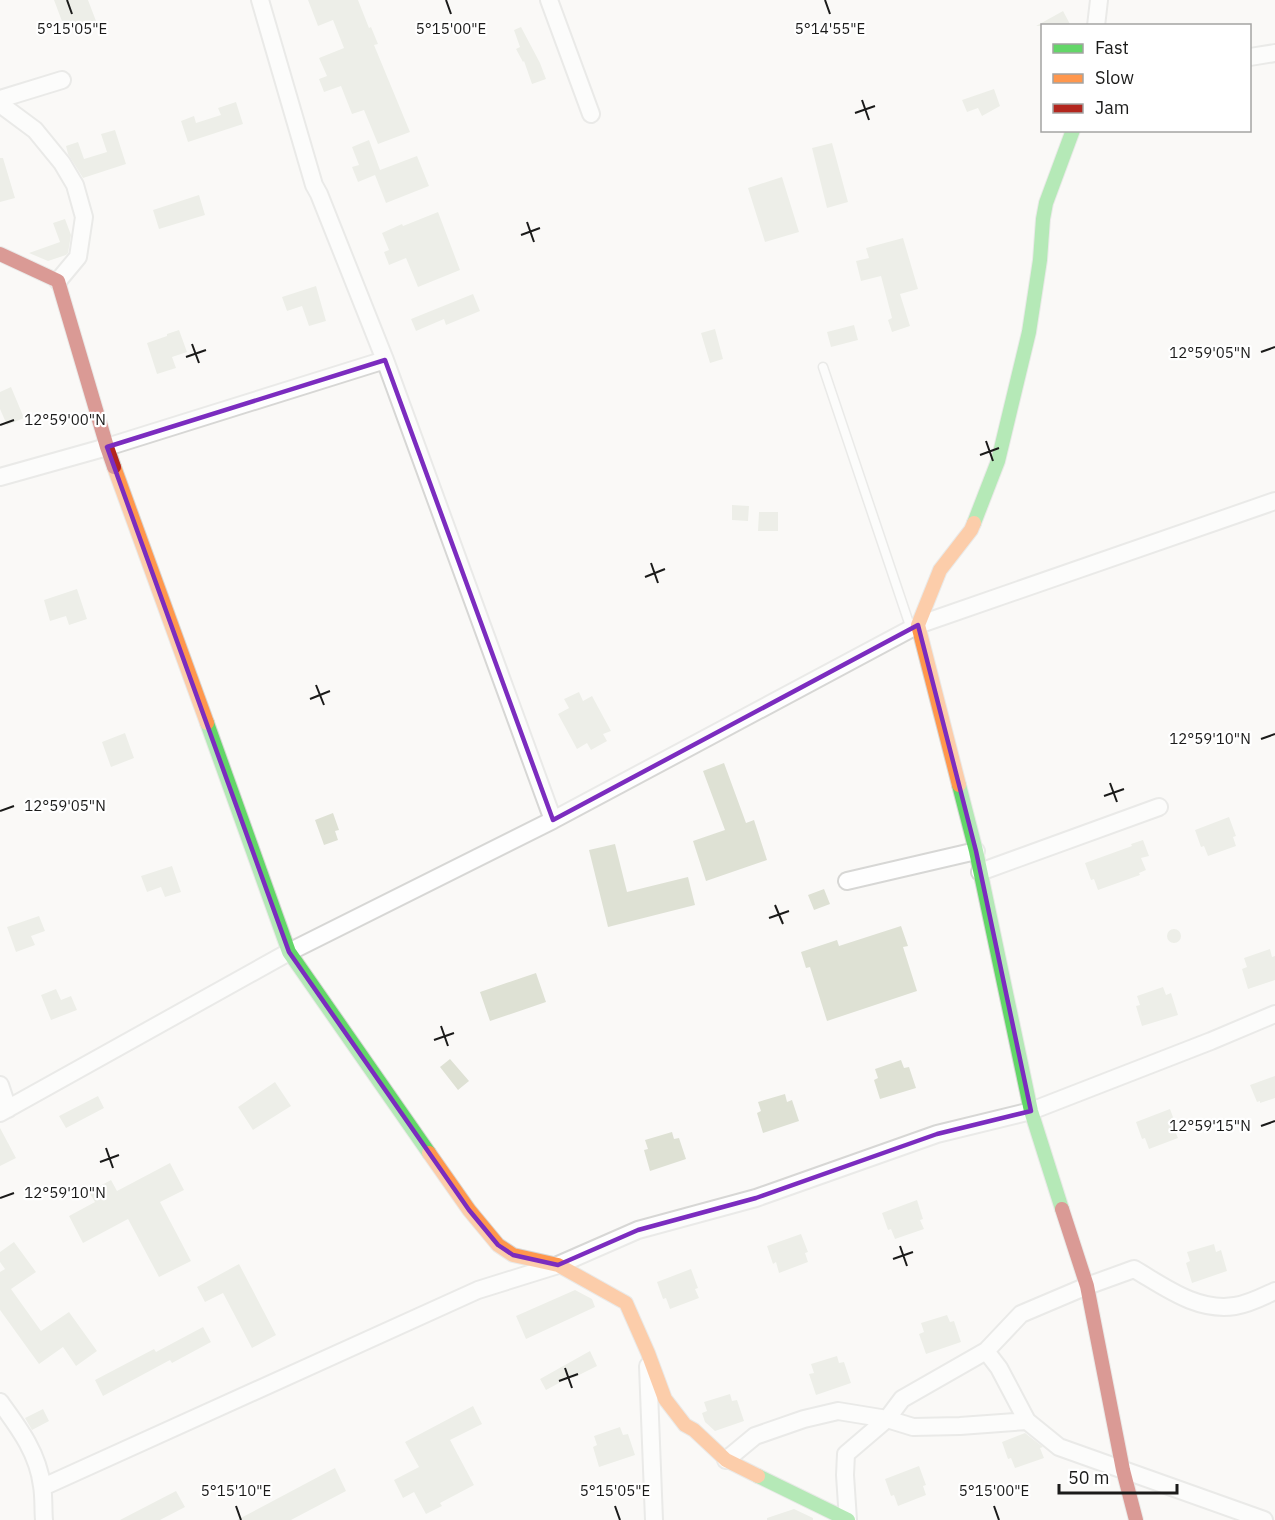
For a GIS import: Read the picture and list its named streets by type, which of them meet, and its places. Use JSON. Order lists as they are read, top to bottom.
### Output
{
  "legend": ["Fast", "Slow", "Jam"],
  "scale_bar": "50 m",
  "coordinates": [
    "5°15'05\"E",
    "5°15'00\"E",
    "5°14'55\"E",
    "12°59'05\"N",
    "12°59'00\"N",
    "12°59'10\"N",
    "12°59'15\"N",
    "5°15'10\"E"
  ]
}
